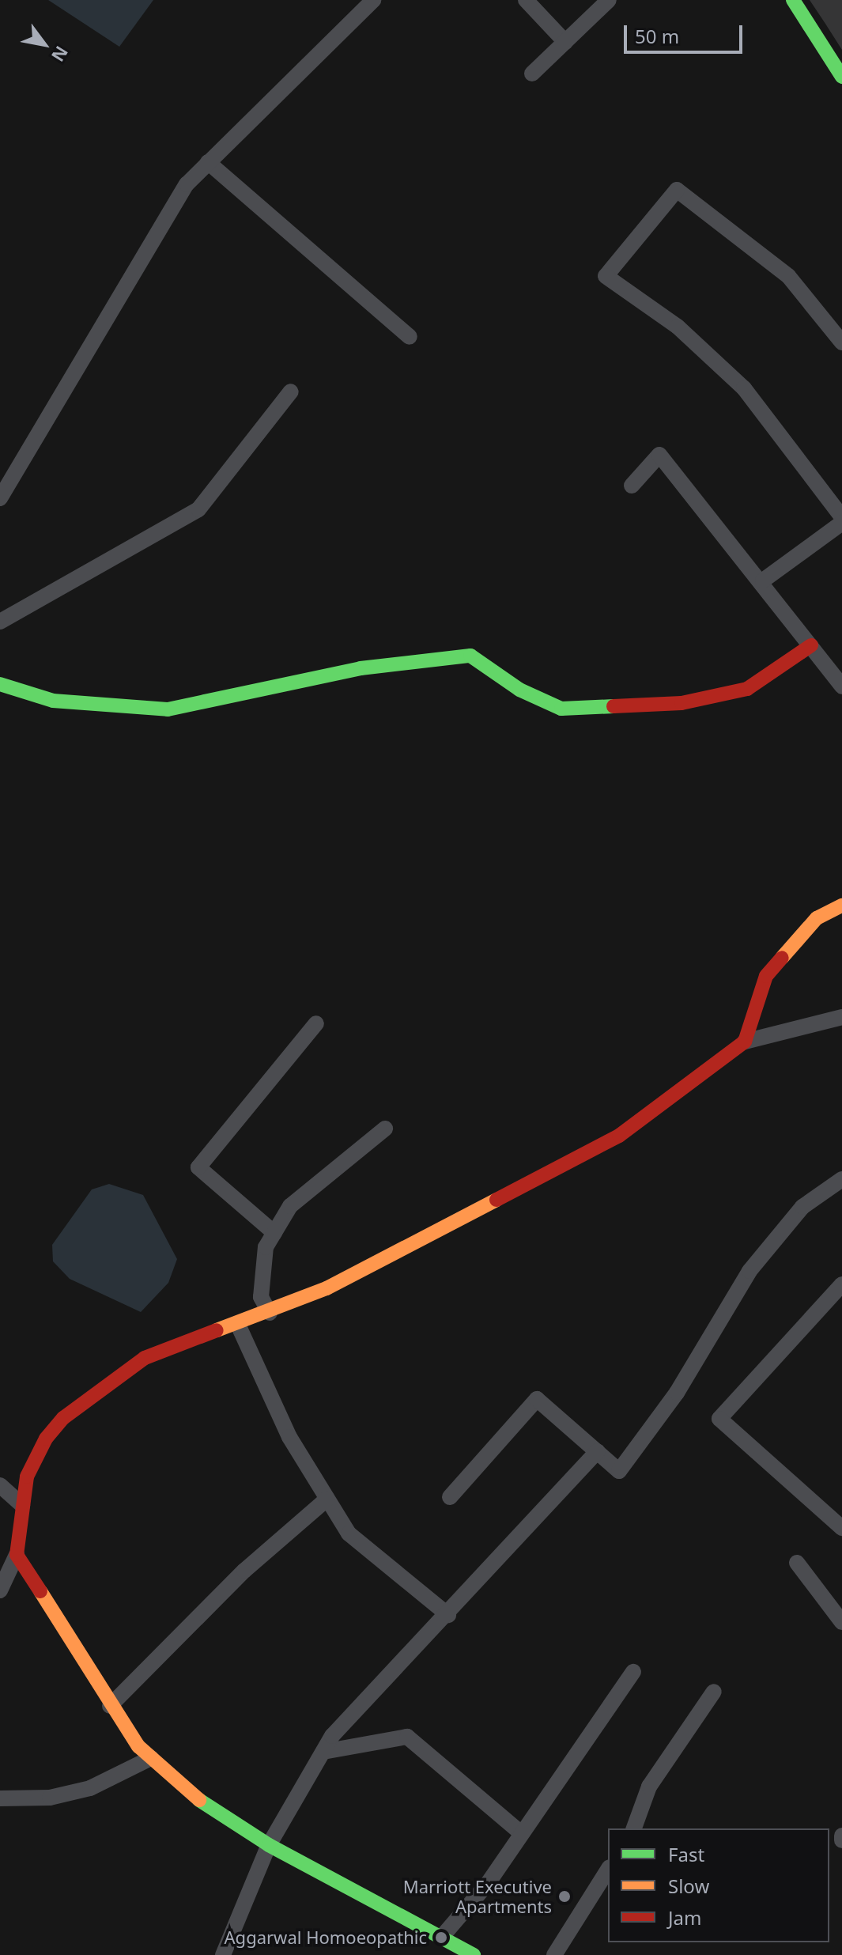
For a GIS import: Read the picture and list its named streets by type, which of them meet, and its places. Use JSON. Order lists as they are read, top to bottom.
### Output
{
  "places": ["Marriott Executive Apartments", "Aggarwal Homoeopathic"],
  "legend": ["Fast", "Slow", "Jam"],
  "scale_bar": "50 m",
  "north": "bottom right"
}
